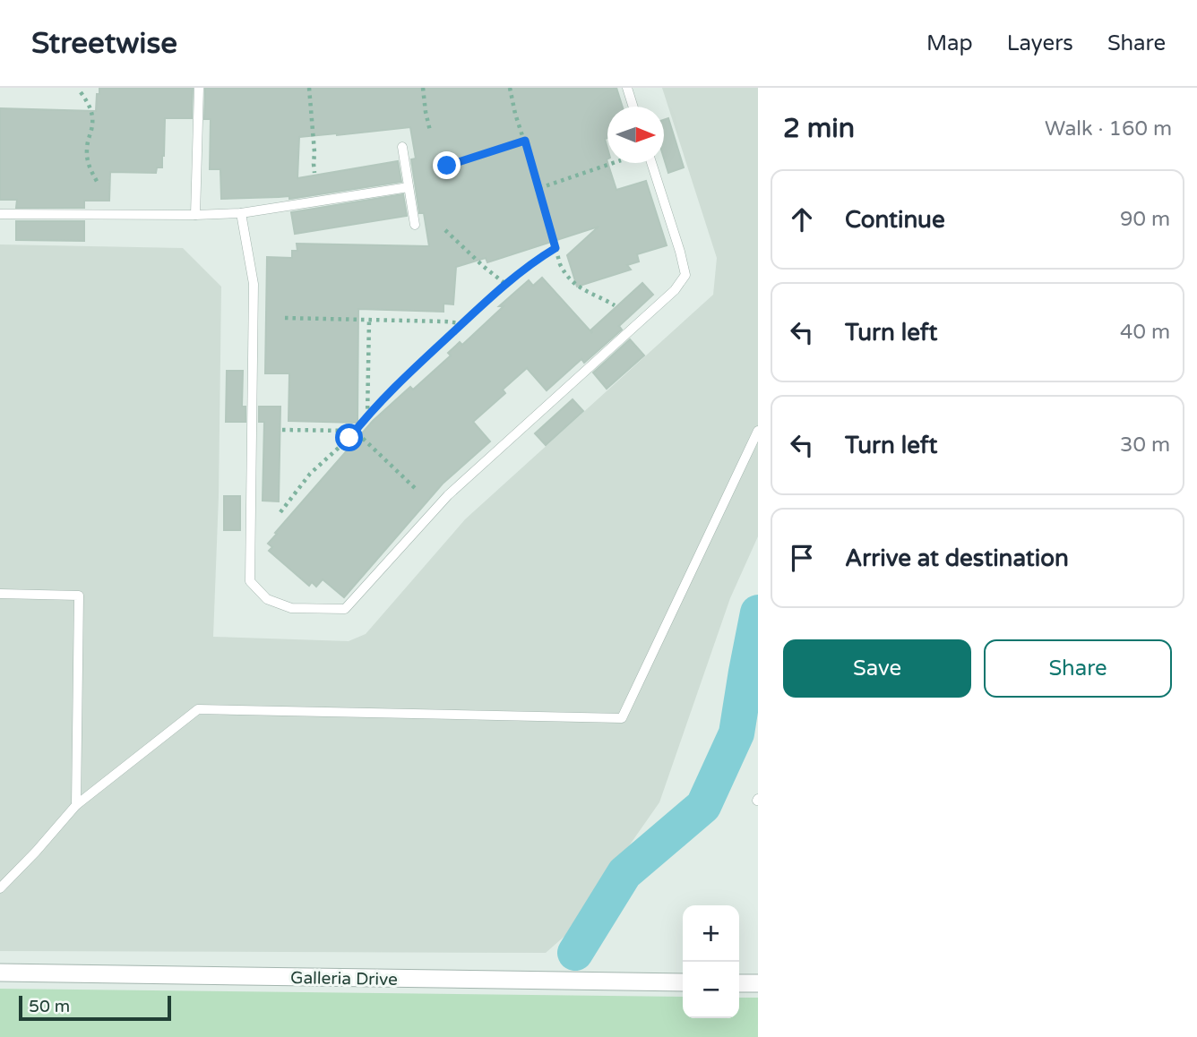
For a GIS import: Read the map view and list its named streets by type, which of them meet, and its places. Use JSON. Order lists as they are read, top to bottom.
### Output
{
  "streets": {
    "street": ["Galleria Drive"]
  },
  "scale_bar": "50 m",
  "north": "right",
  "page": {
    "header": "Streetwise",
    "nav": ["Map", "Layers", "Share"],
    "heading": ["2 min", "Walk · 160 m"],
    "list": [
      ["Continue", "90 m"],
      ["Turn left", "40 m"],
      ["Turn left", "30 m"],
      "Arrive at destination"
    ],
    "buttons": ["Save", "Share"],
    "map_buttons": ["+", "−"],
    "scale": "50 m"
  }
}
